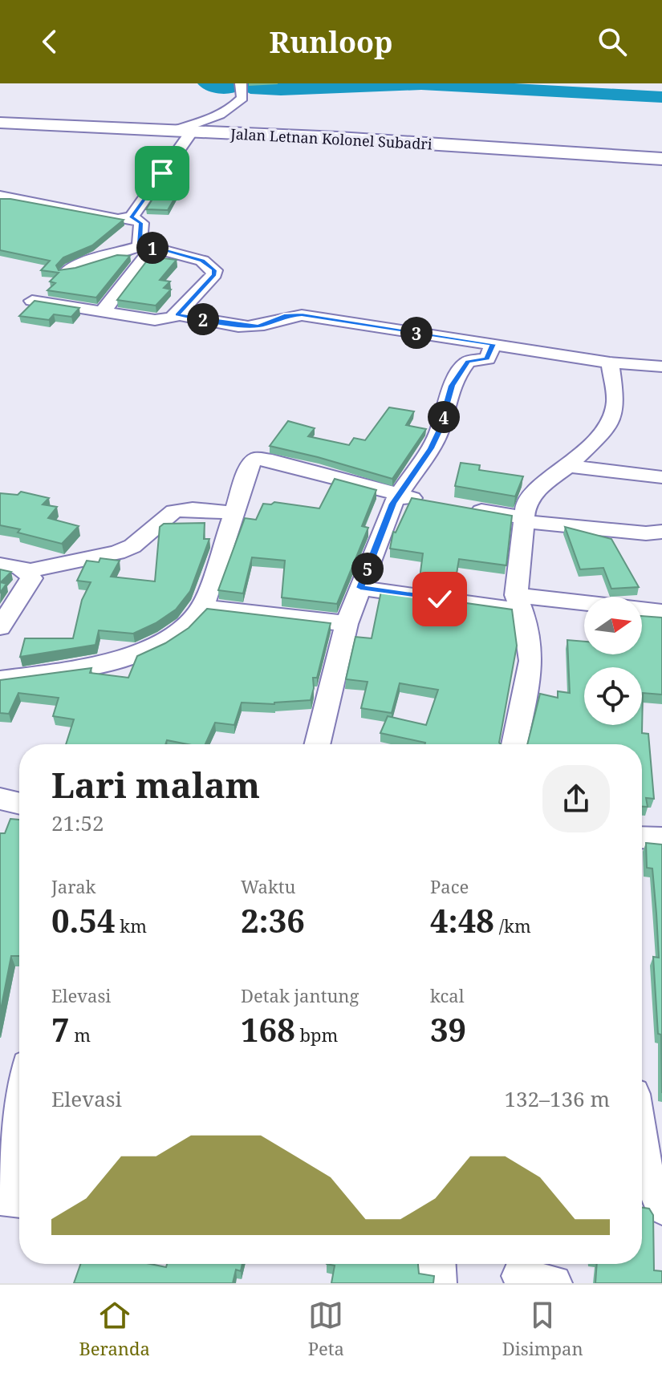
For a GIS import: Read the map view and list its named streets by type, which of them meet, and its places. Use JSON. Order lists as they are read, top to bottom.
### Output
{
  "streets": {
    "main road": ["Jalan Letnan Kolonel Subadri"]
  },
  "north": "right",
  "page": {
    "header": "Runloop",
    "pins": [
      "1",
      "2",
      "3",
      "4",
      "5"
    ],
    "heading": ["Lari malam", "21:52"],
    "stats": [
      ["Jarak", "0.54 km"],
      ["Waktu", "2:36"],
      ["Pace", "4:48 /km"],
      ["Elevasi", "7 m"],
      ["Detak jantung", "168 bpm"],
      ["kcal", "39"]
    ],
    "chart": ["Elevasi", "132–136 m"],
    "tabs": ["Beranda", "Peta", "Disimpan"]
  }
}
